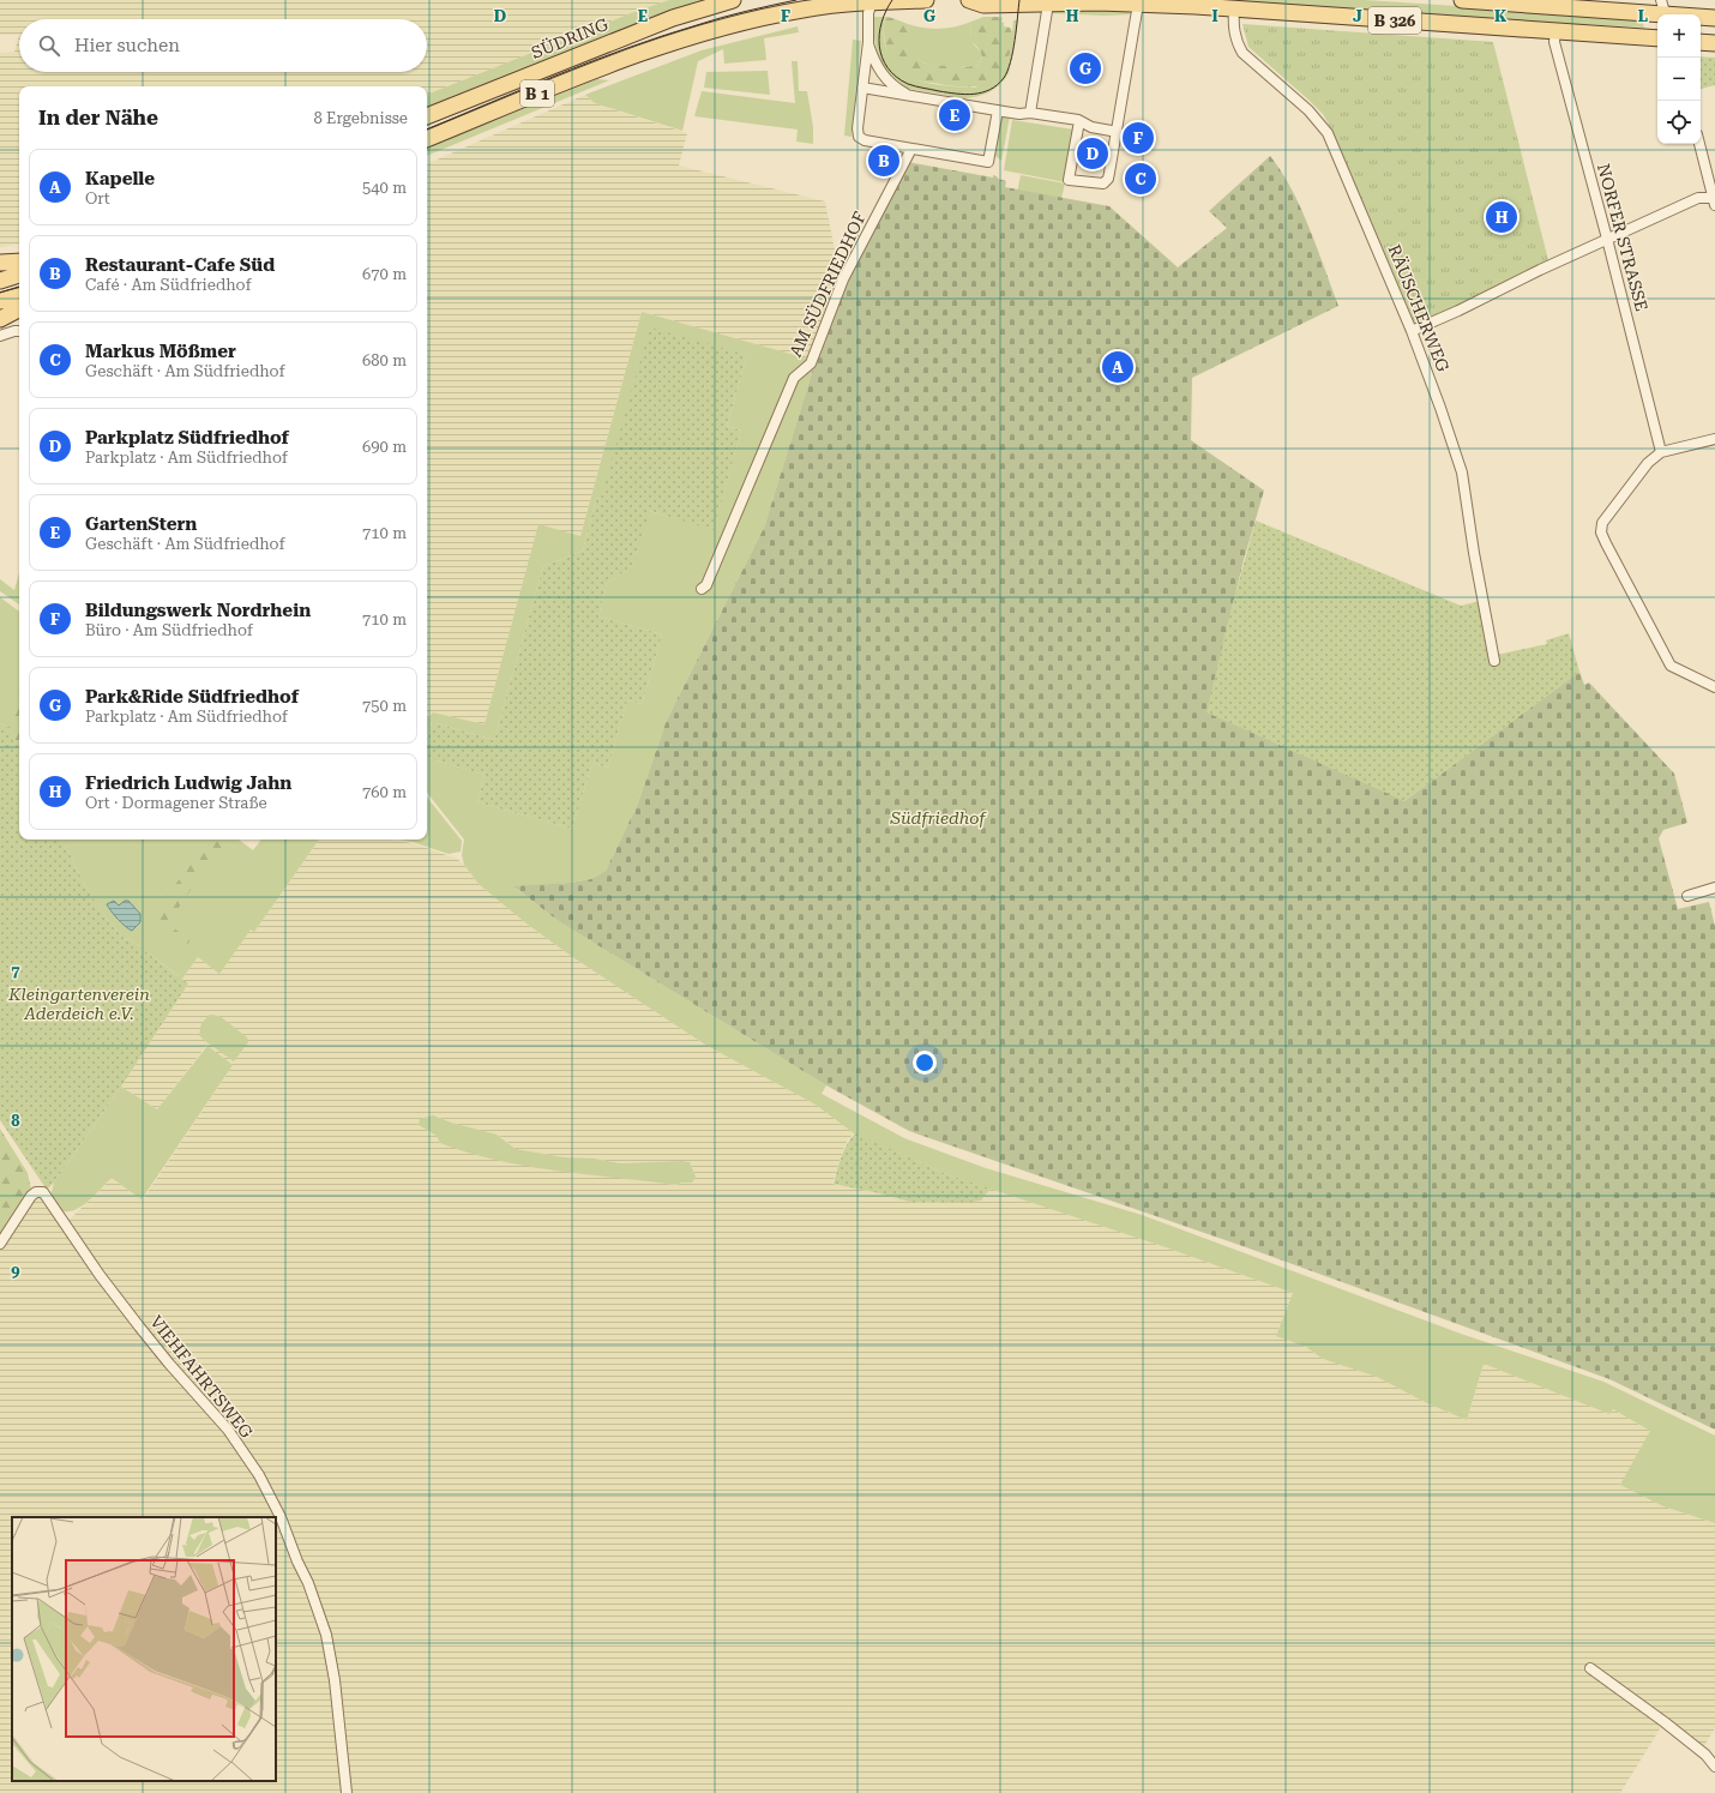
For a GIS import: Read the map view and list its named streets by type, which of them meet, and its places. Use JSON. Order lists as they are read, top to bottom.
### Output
{
  "streets": {
    "main road": ["B 326", "SÜDRING", "B 1"],
    "street": [
      "NORFER STRASSE",
      "AM SÜDFRIEDHOF",
      "RÄUSCHERWEG",
      "VIEHFAHRTSWEG"
    ]
  },
  "crossings": [
    ["B 326", "NORFER STRASSE"],
    ["B 326", "RÄUSCHERWEG"]
  ],
  "parks": ["Südfriedhof", "Kleingartenverein Aderdeich e.V."],
  "page": {
    "map_buttons": ["+", "−"],
    "search": "Hier suchen",
    "pins": [
      "G",
      "E",
      "F",
      "D",
      "B",
      "C",
      "H",
      "A"
    ],
    "heading": ["In der Nähe", "8 Ergebnisse"],
    "list": [
      {
        "mark": "A",
        "name": "Kapelle",
        "note": "Ort",
        "value": "540 m"
      },
      {
        "mark": "B",
        "name": "Restaurant-Cafe Süd",
        "note": "Café · Am Südfriedhof",
        "value": "670 m"
      },
      {
        "mark": "C",
        "name": "Markus Mößmer",
        "note": "Geschäft · Am Südfriedhof",
        "value": "680 m"
      },
      {
        "mark": "D",
        "name": "Parkplatz Südfriedhof",
        "note": "Parkplatz · Am Südfriedhof",
        "value": "690 m"
      },
      {
        "mark": "E",
        "name": "GartenStern",
        "note": "Geschäft · Am Südfriedhof",
        "value": "710 m"
      },
      {
        "mark": "F",
        "name": "Bildungswerk Nordrhein",
        "note": "Büro · Am Südfriedhof",
        "value": "710 m"
      },
      {
        "mark": "G",
        "name": "Park&Ride Südfriedhof",
        "note": "Parkplatz · Am Südfriedhof",
        "value": "750 m"
      },
      {
        "mark": "H",
        "name": "Friedrich Ludwig Jahn",
        "note": "Ort · Dormagener Straße",
        "value": "760 m"
      }
    ]
  },
  "grid": {
    "columns": [
      "D",
      "E",
      "F",
      "G",
      "H",
      "I",
      "J",
      "K",
      "L"
    ],
    "rows": ["7", "8", "9"]
  }
}
